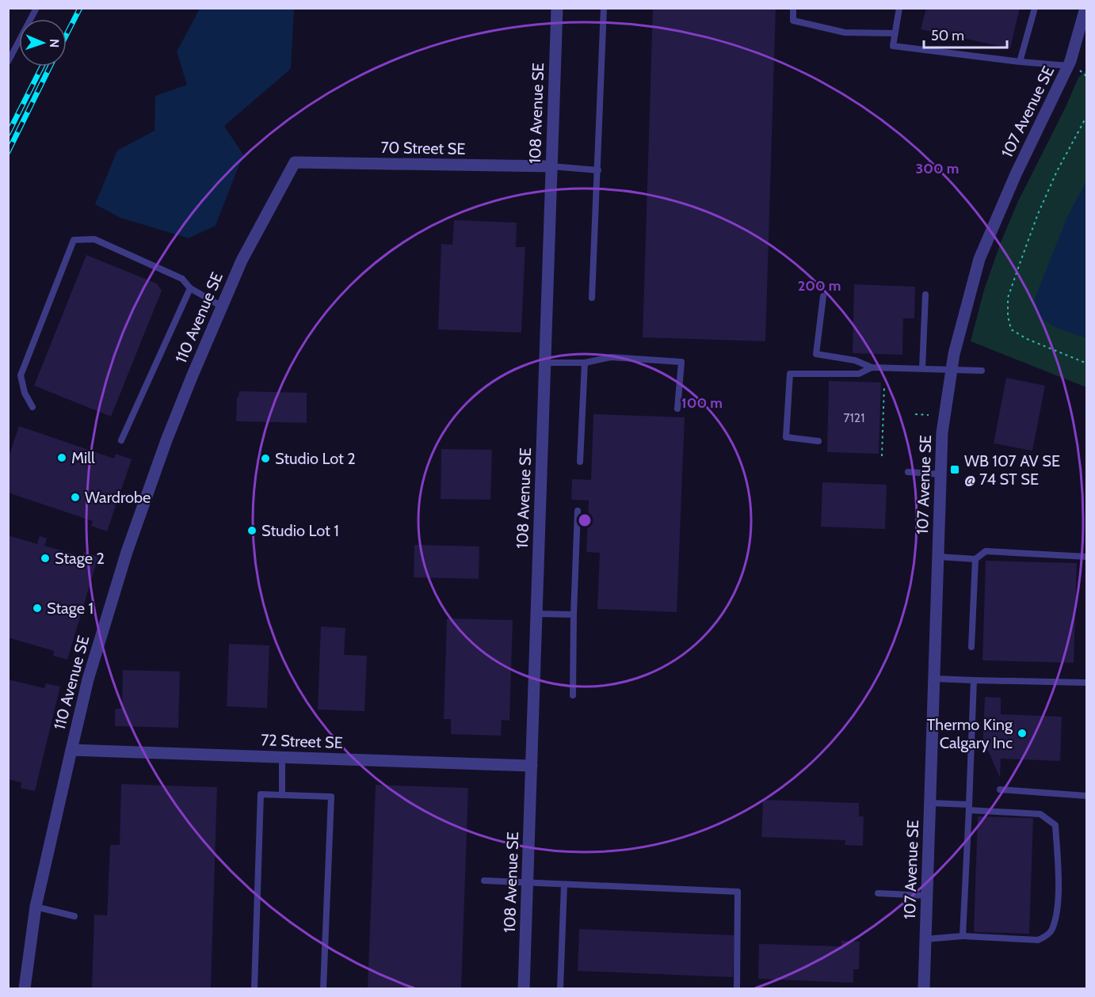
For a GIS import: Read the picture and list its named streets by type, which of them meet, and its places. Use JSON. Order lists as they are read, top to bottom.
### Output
{
  "streets": {
    "street": [
      "107 Avenue SE",
      "108 Avenue SE",
      "70 Street SE",
      "110 Avenue SE",
      "72 Street SE"
    ]
  },
  "crossings": [
    ["108 Avenue SE", "70 Street SE"],
    ["108 Avenue SE", "72 Street SE"],
    ["70 Street SE", "110 Avenue SE"],
    ["110 Avenue SE", "72 Street SE"]
  ],
  "places": {
    "other": [
      "Mill",
      "Studio Lot 2",
      "Wardrobe",
      "Studio Lot 1",
      "Stage 2",
      "Stage 1",
      "Thermo King Calgary Inc"
    ],
    "transit": ["WB 107 AV SE @ 74 ST SE"]
  },
  "house_numbers": ["7121"],
  "scale_bar": "50 m",
  "north": "right",
  "rings": ["300 m", "200 m", "100 m"]
}
